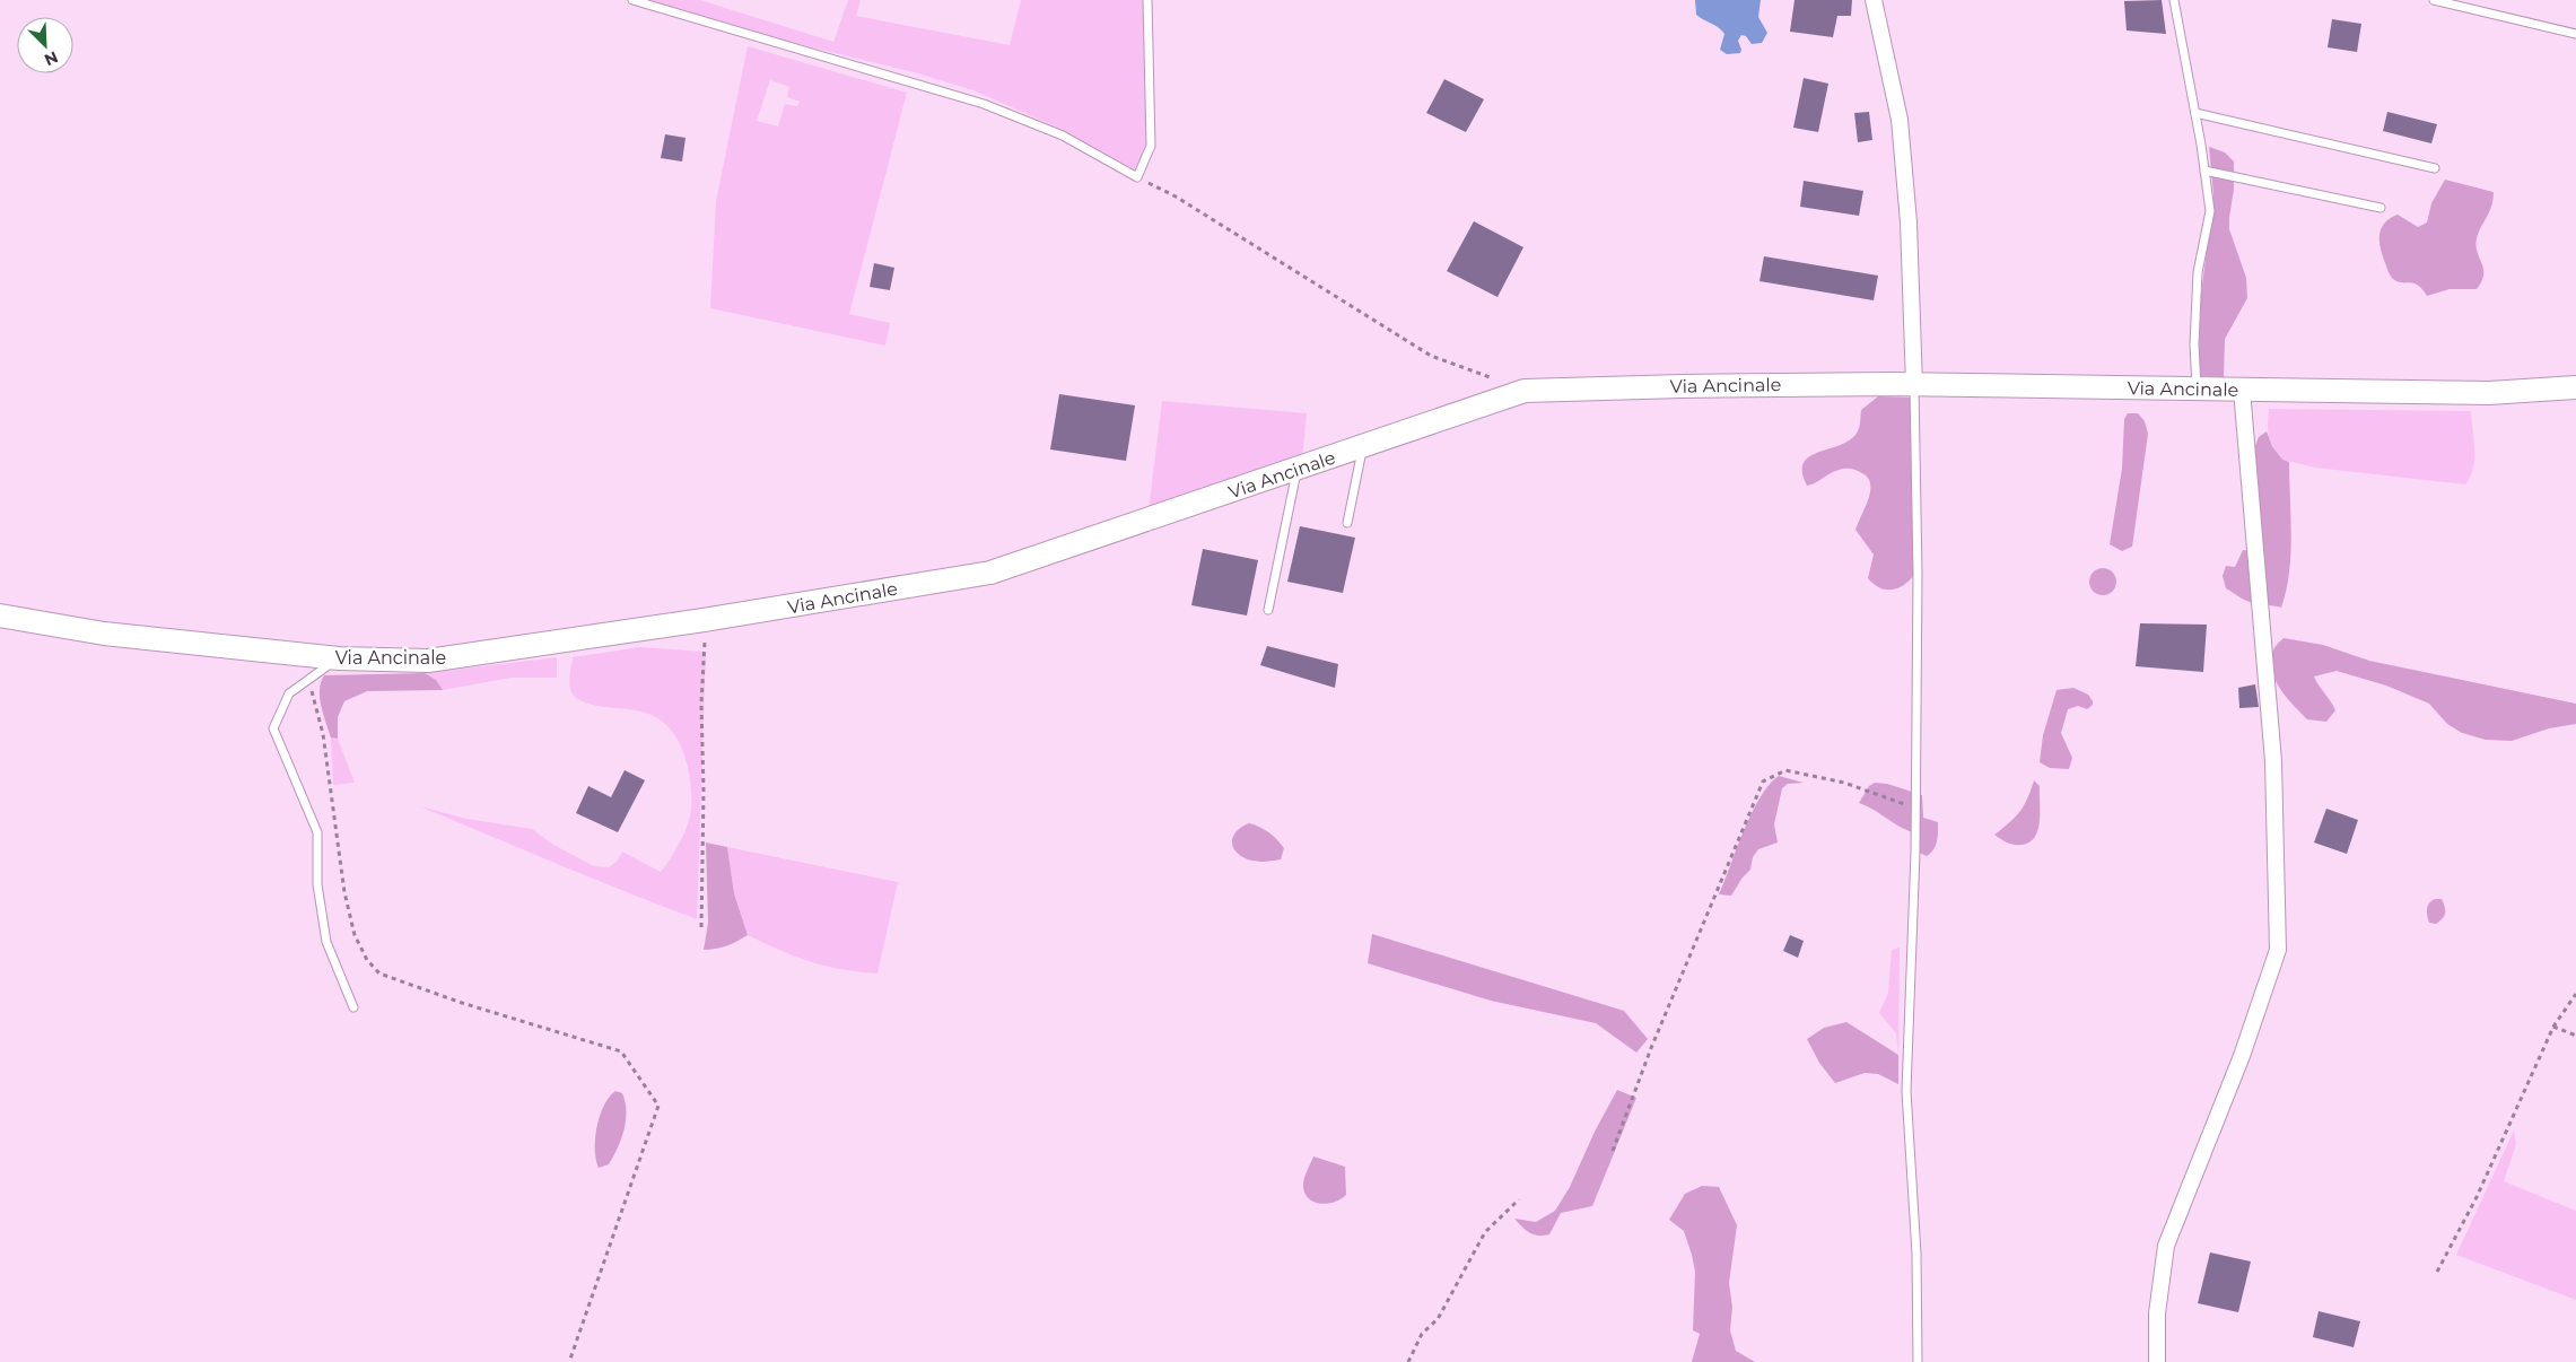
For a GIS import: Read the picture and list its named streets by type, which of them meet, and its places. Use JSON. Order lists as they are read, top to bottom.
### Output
{
  "streets": {
    "main road": ["Via Ancinale"]
  },
  "north": "bottom right"
}
